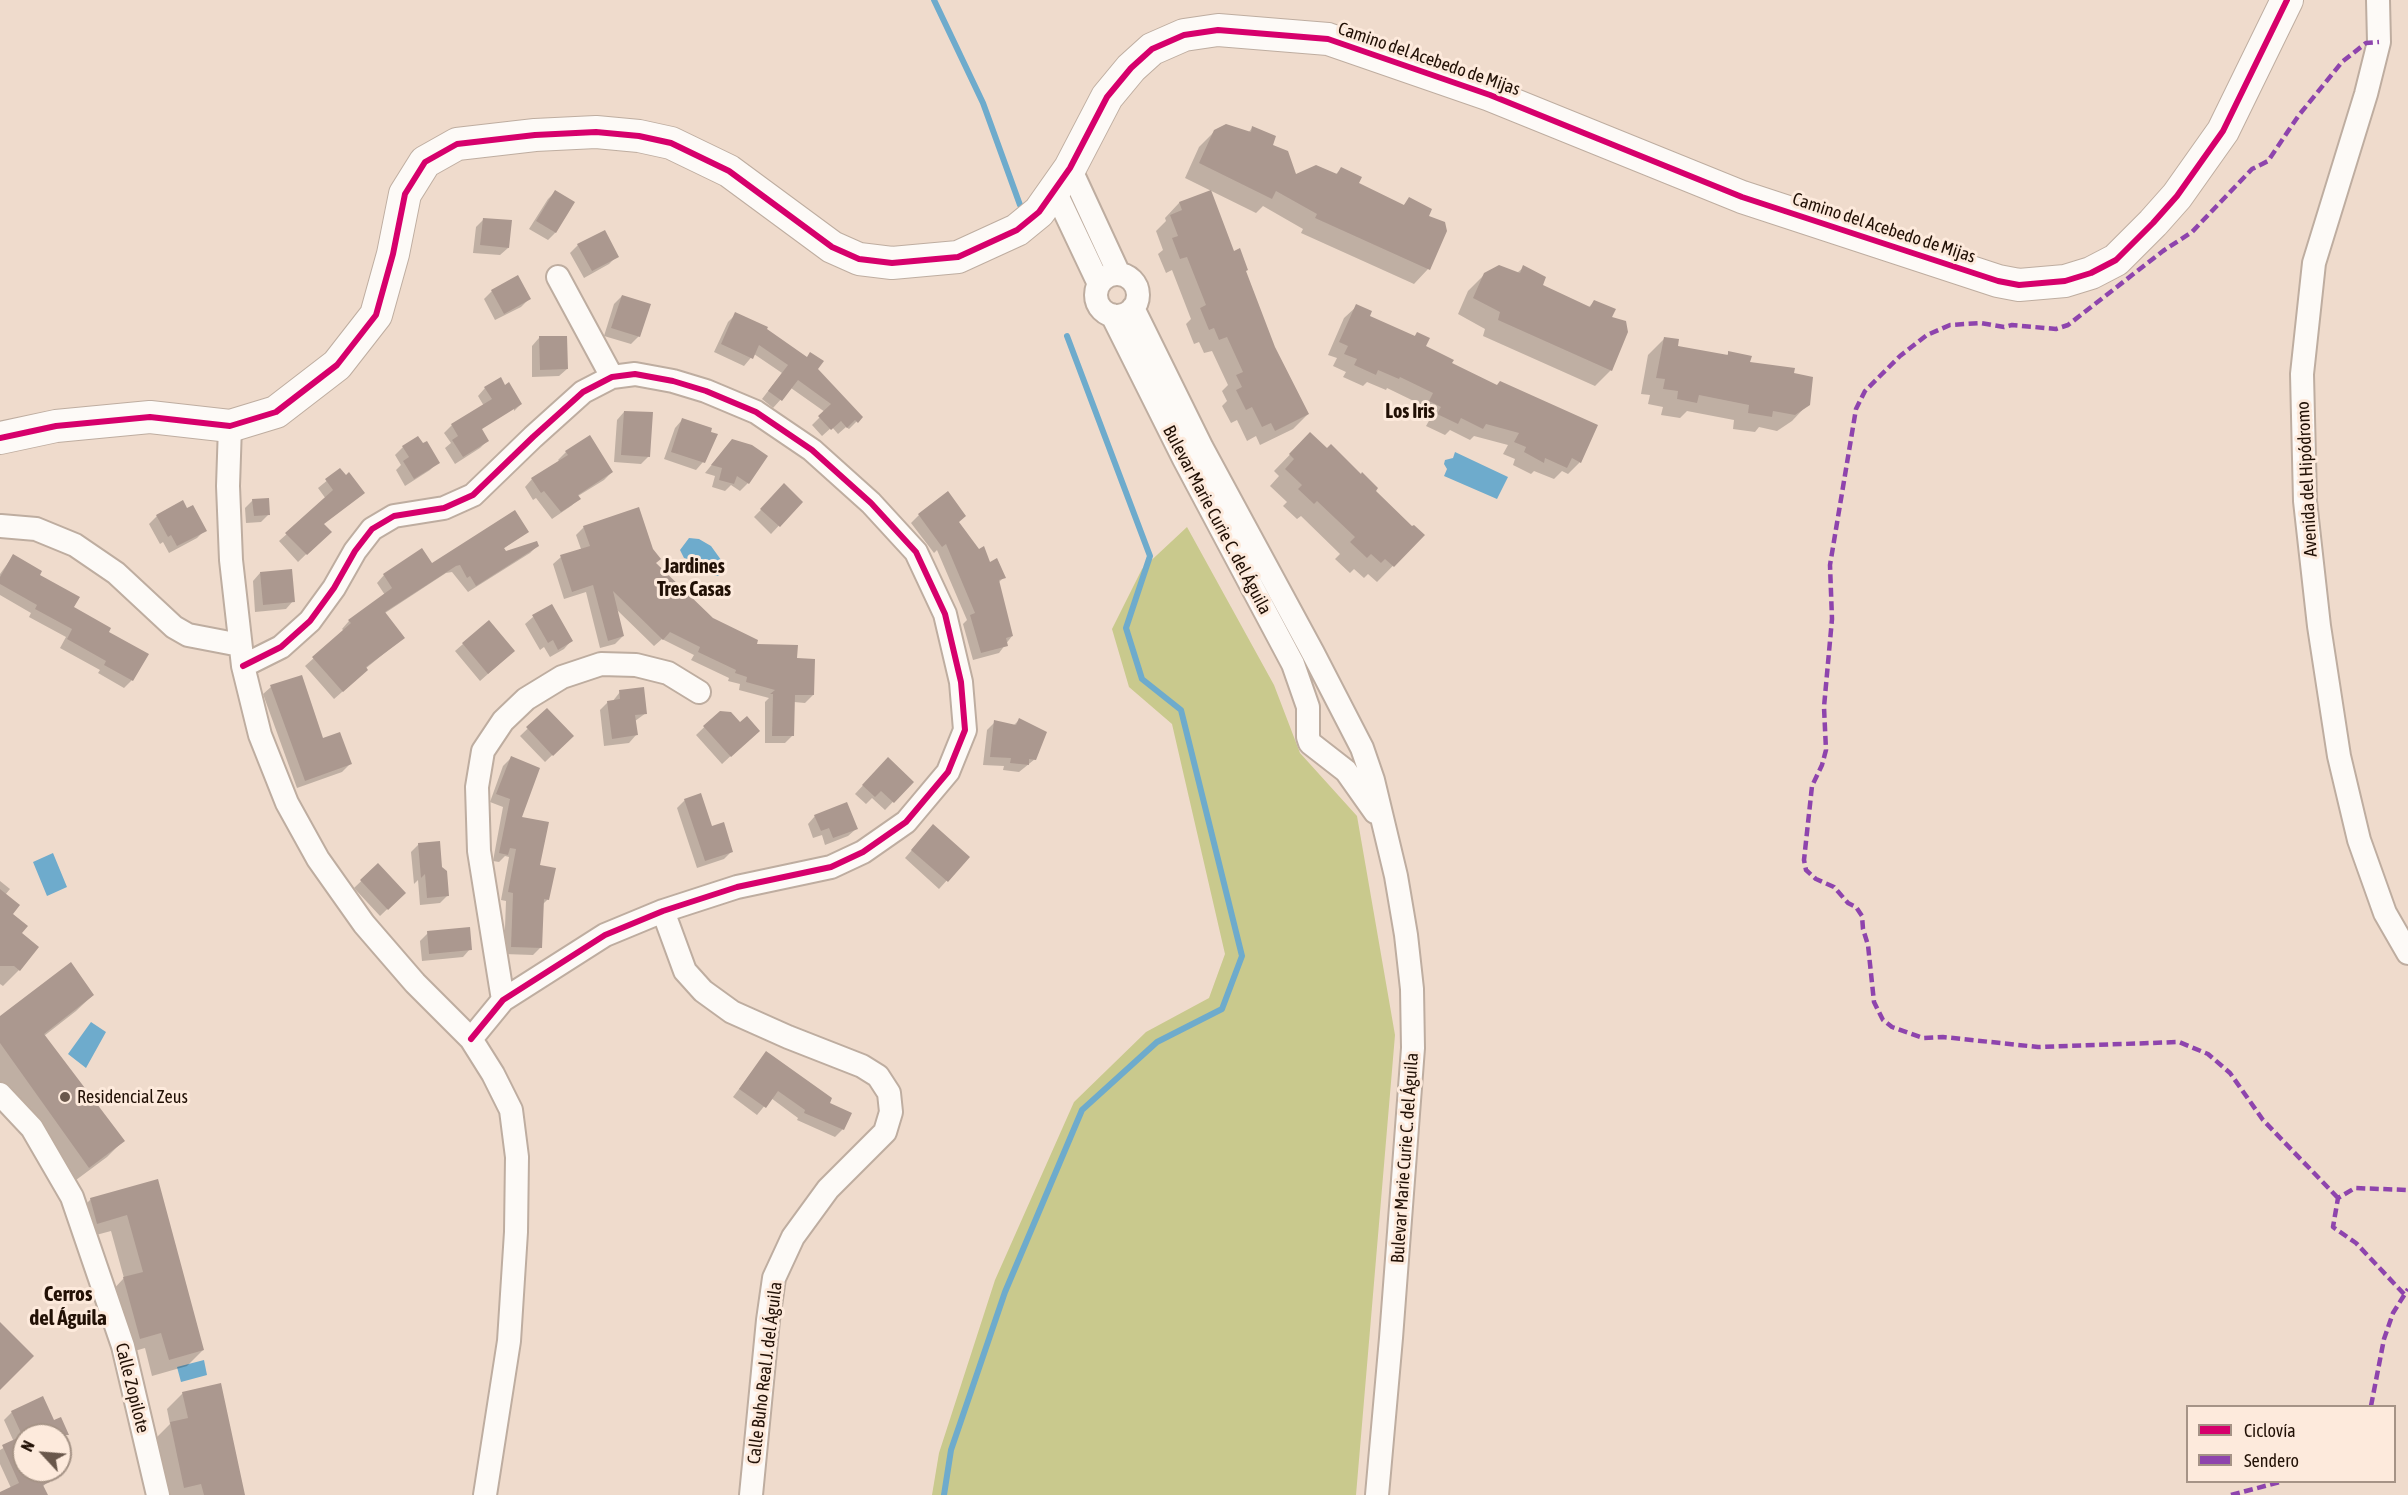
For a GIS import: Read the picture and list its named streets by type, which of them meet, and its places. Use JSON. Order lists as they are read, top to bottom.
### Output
{
  "streets": {
    "street": [
      "Camino del Acebedo de Mijas",
      "Avenida del Hipódromo",
      "Bulevar Marie Curie C. del Águila",
      "Calle Buho Real J. del Águila",
      "Calle Zopilote"
    ]
  },
  "districts": ["Los Iris", "Jardines Tres Casas", "Cerros del Águila"],
  "places": ["Residencial Zeus"],
  "legend": ["Ciclovía", "Sendero"],
  "north": "top left"
}
